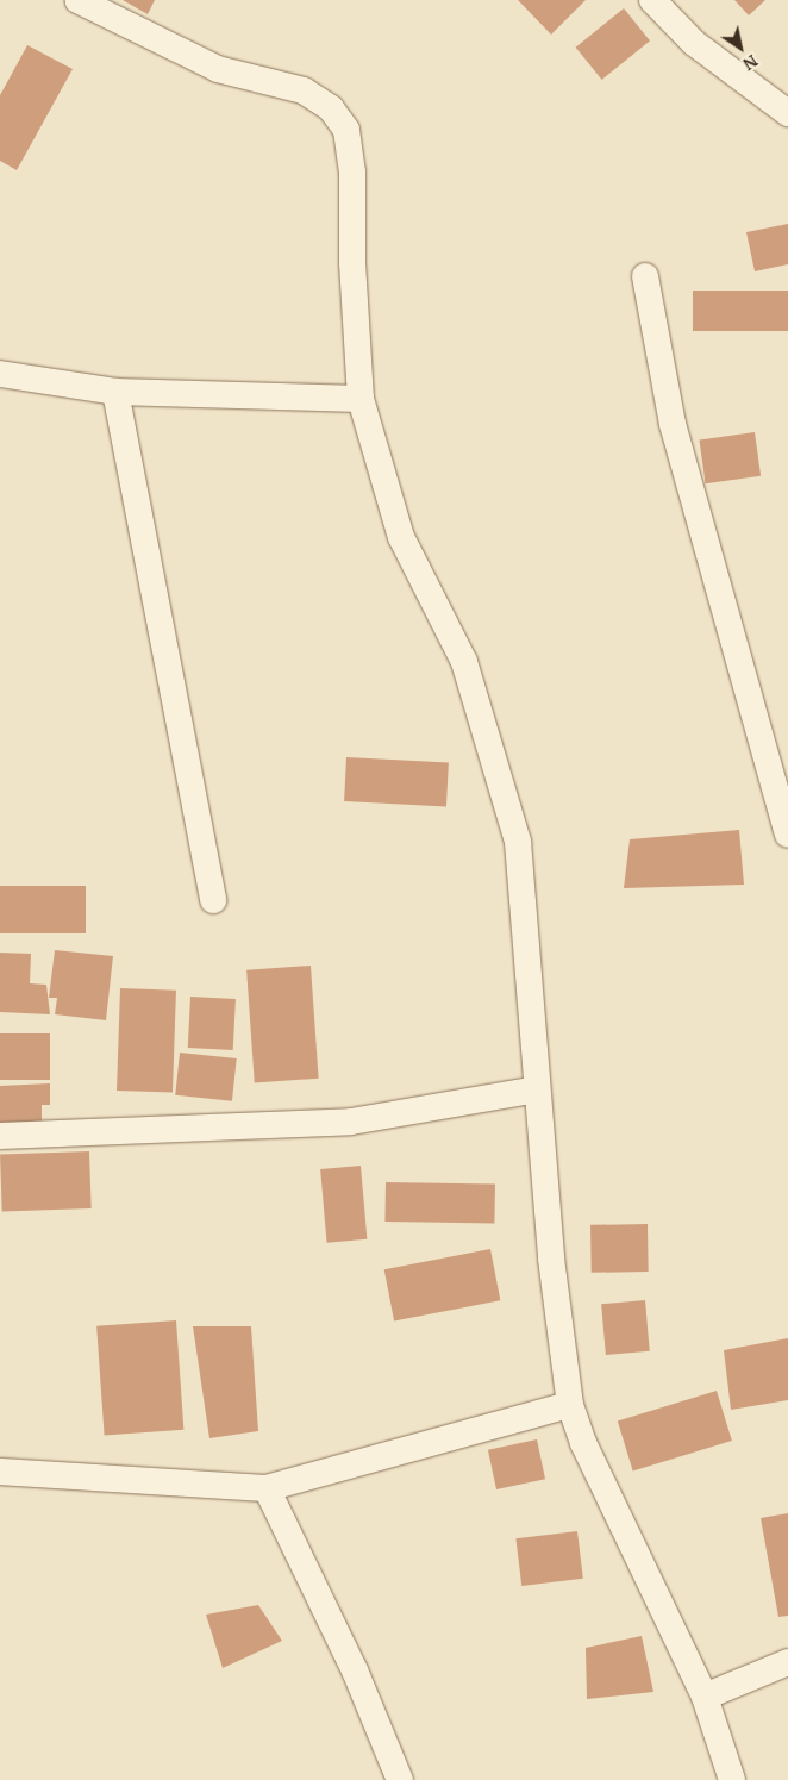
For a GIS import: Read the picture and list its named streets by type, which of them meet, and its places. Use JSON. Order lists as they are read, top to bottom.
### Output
{
  "north": "bottom right"
}
